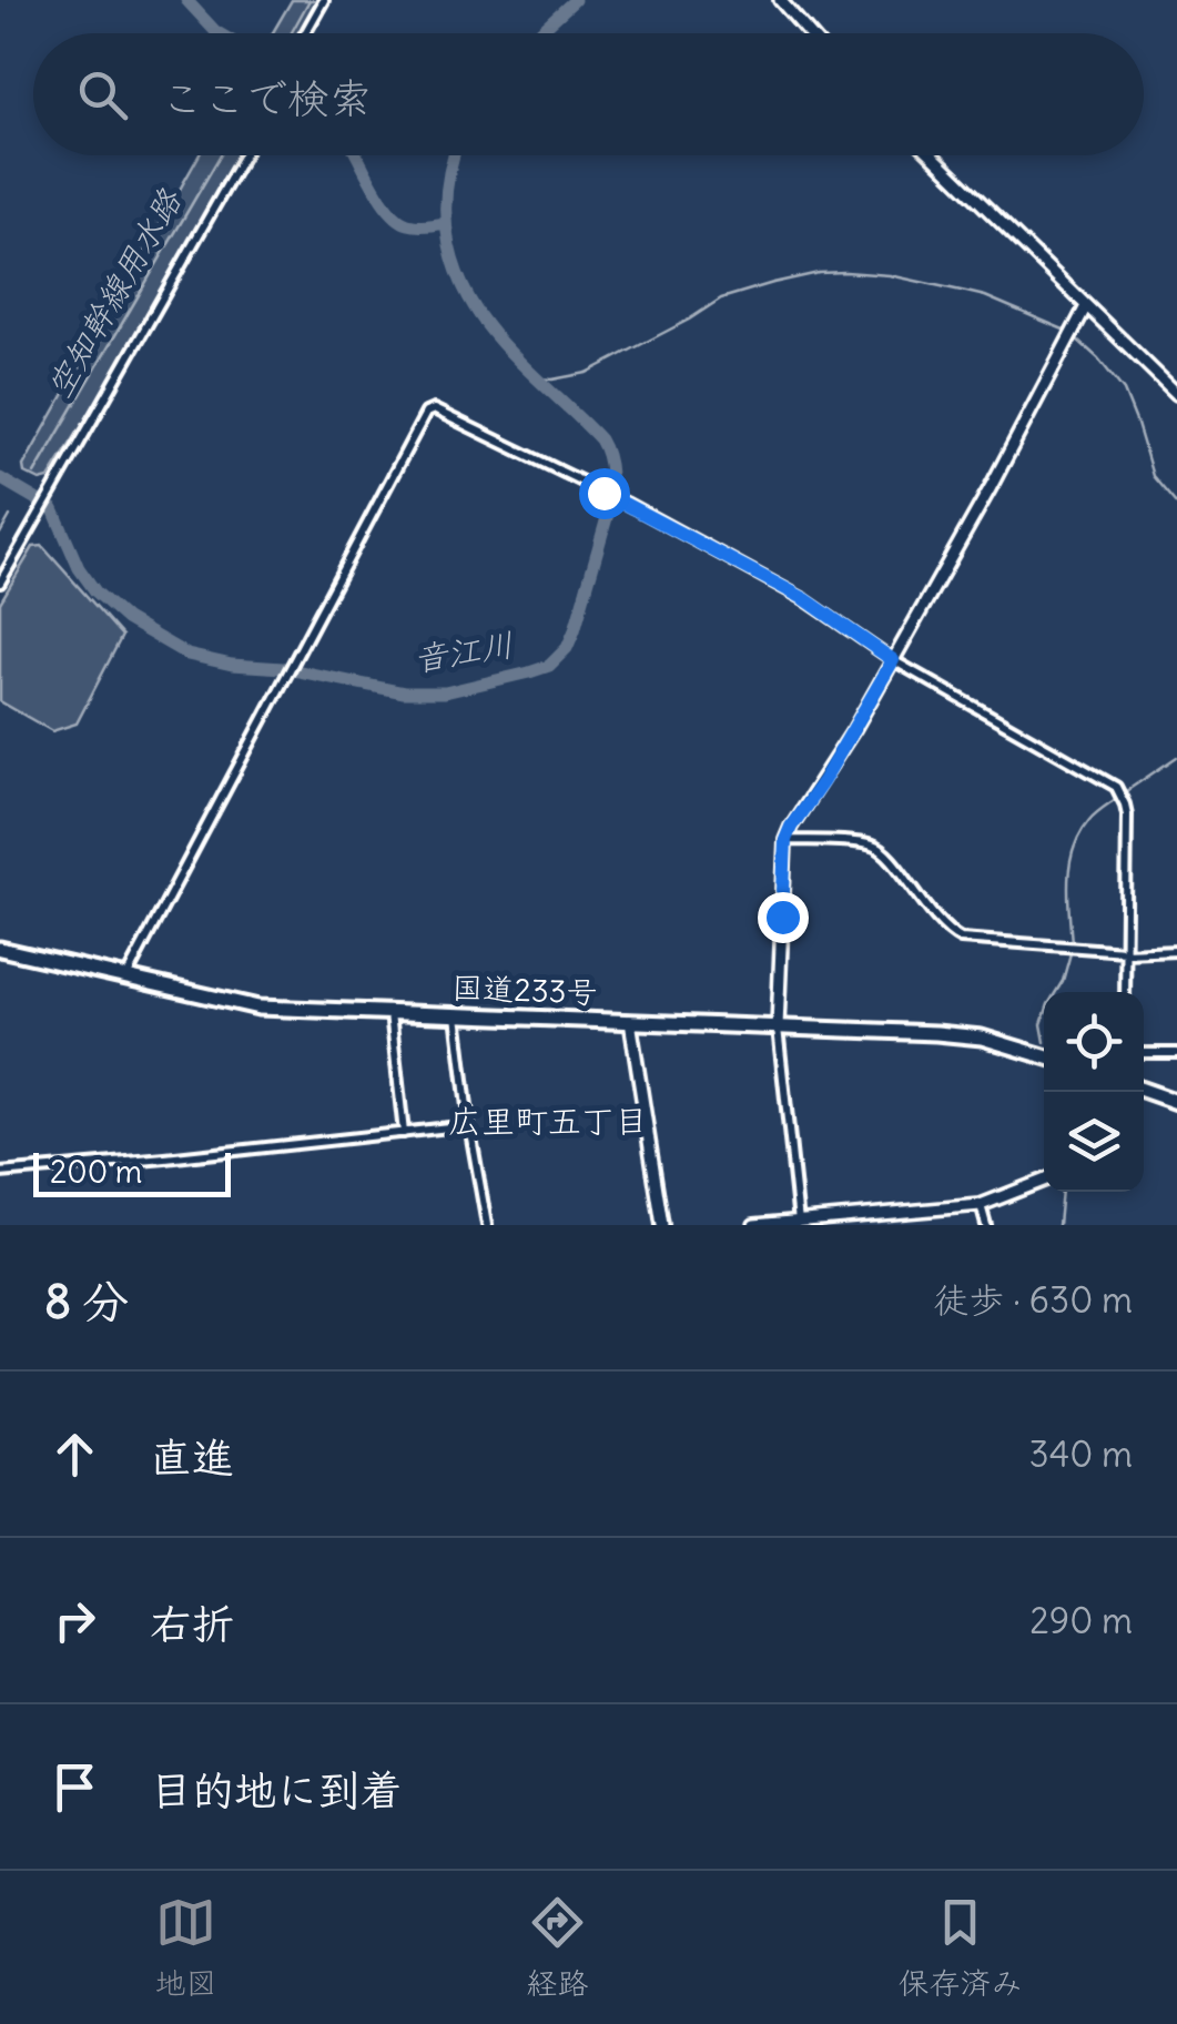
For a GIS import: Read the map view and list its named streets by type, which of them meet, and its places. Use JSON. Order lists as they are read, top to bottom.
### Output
{
  "streets": {
    "highway": ["国道233号"]
  },
  "districts": ["広里町五丁目"],
  "water": ["空知幹線用水路", "音江川"],
  "scale_bar": "200 m",
  "page": {
    "search": "ここで検索",
    "scale": "200 m",
    "heading": ["8 分", "徒歩 · 630 m"],
    "list": [
      ["直進", "340 m"],
      ["右折", "290 m"],
      "目的地に到着"
    ],
    "nav": ["地図", "経路", "保存済み"]
  }
}
